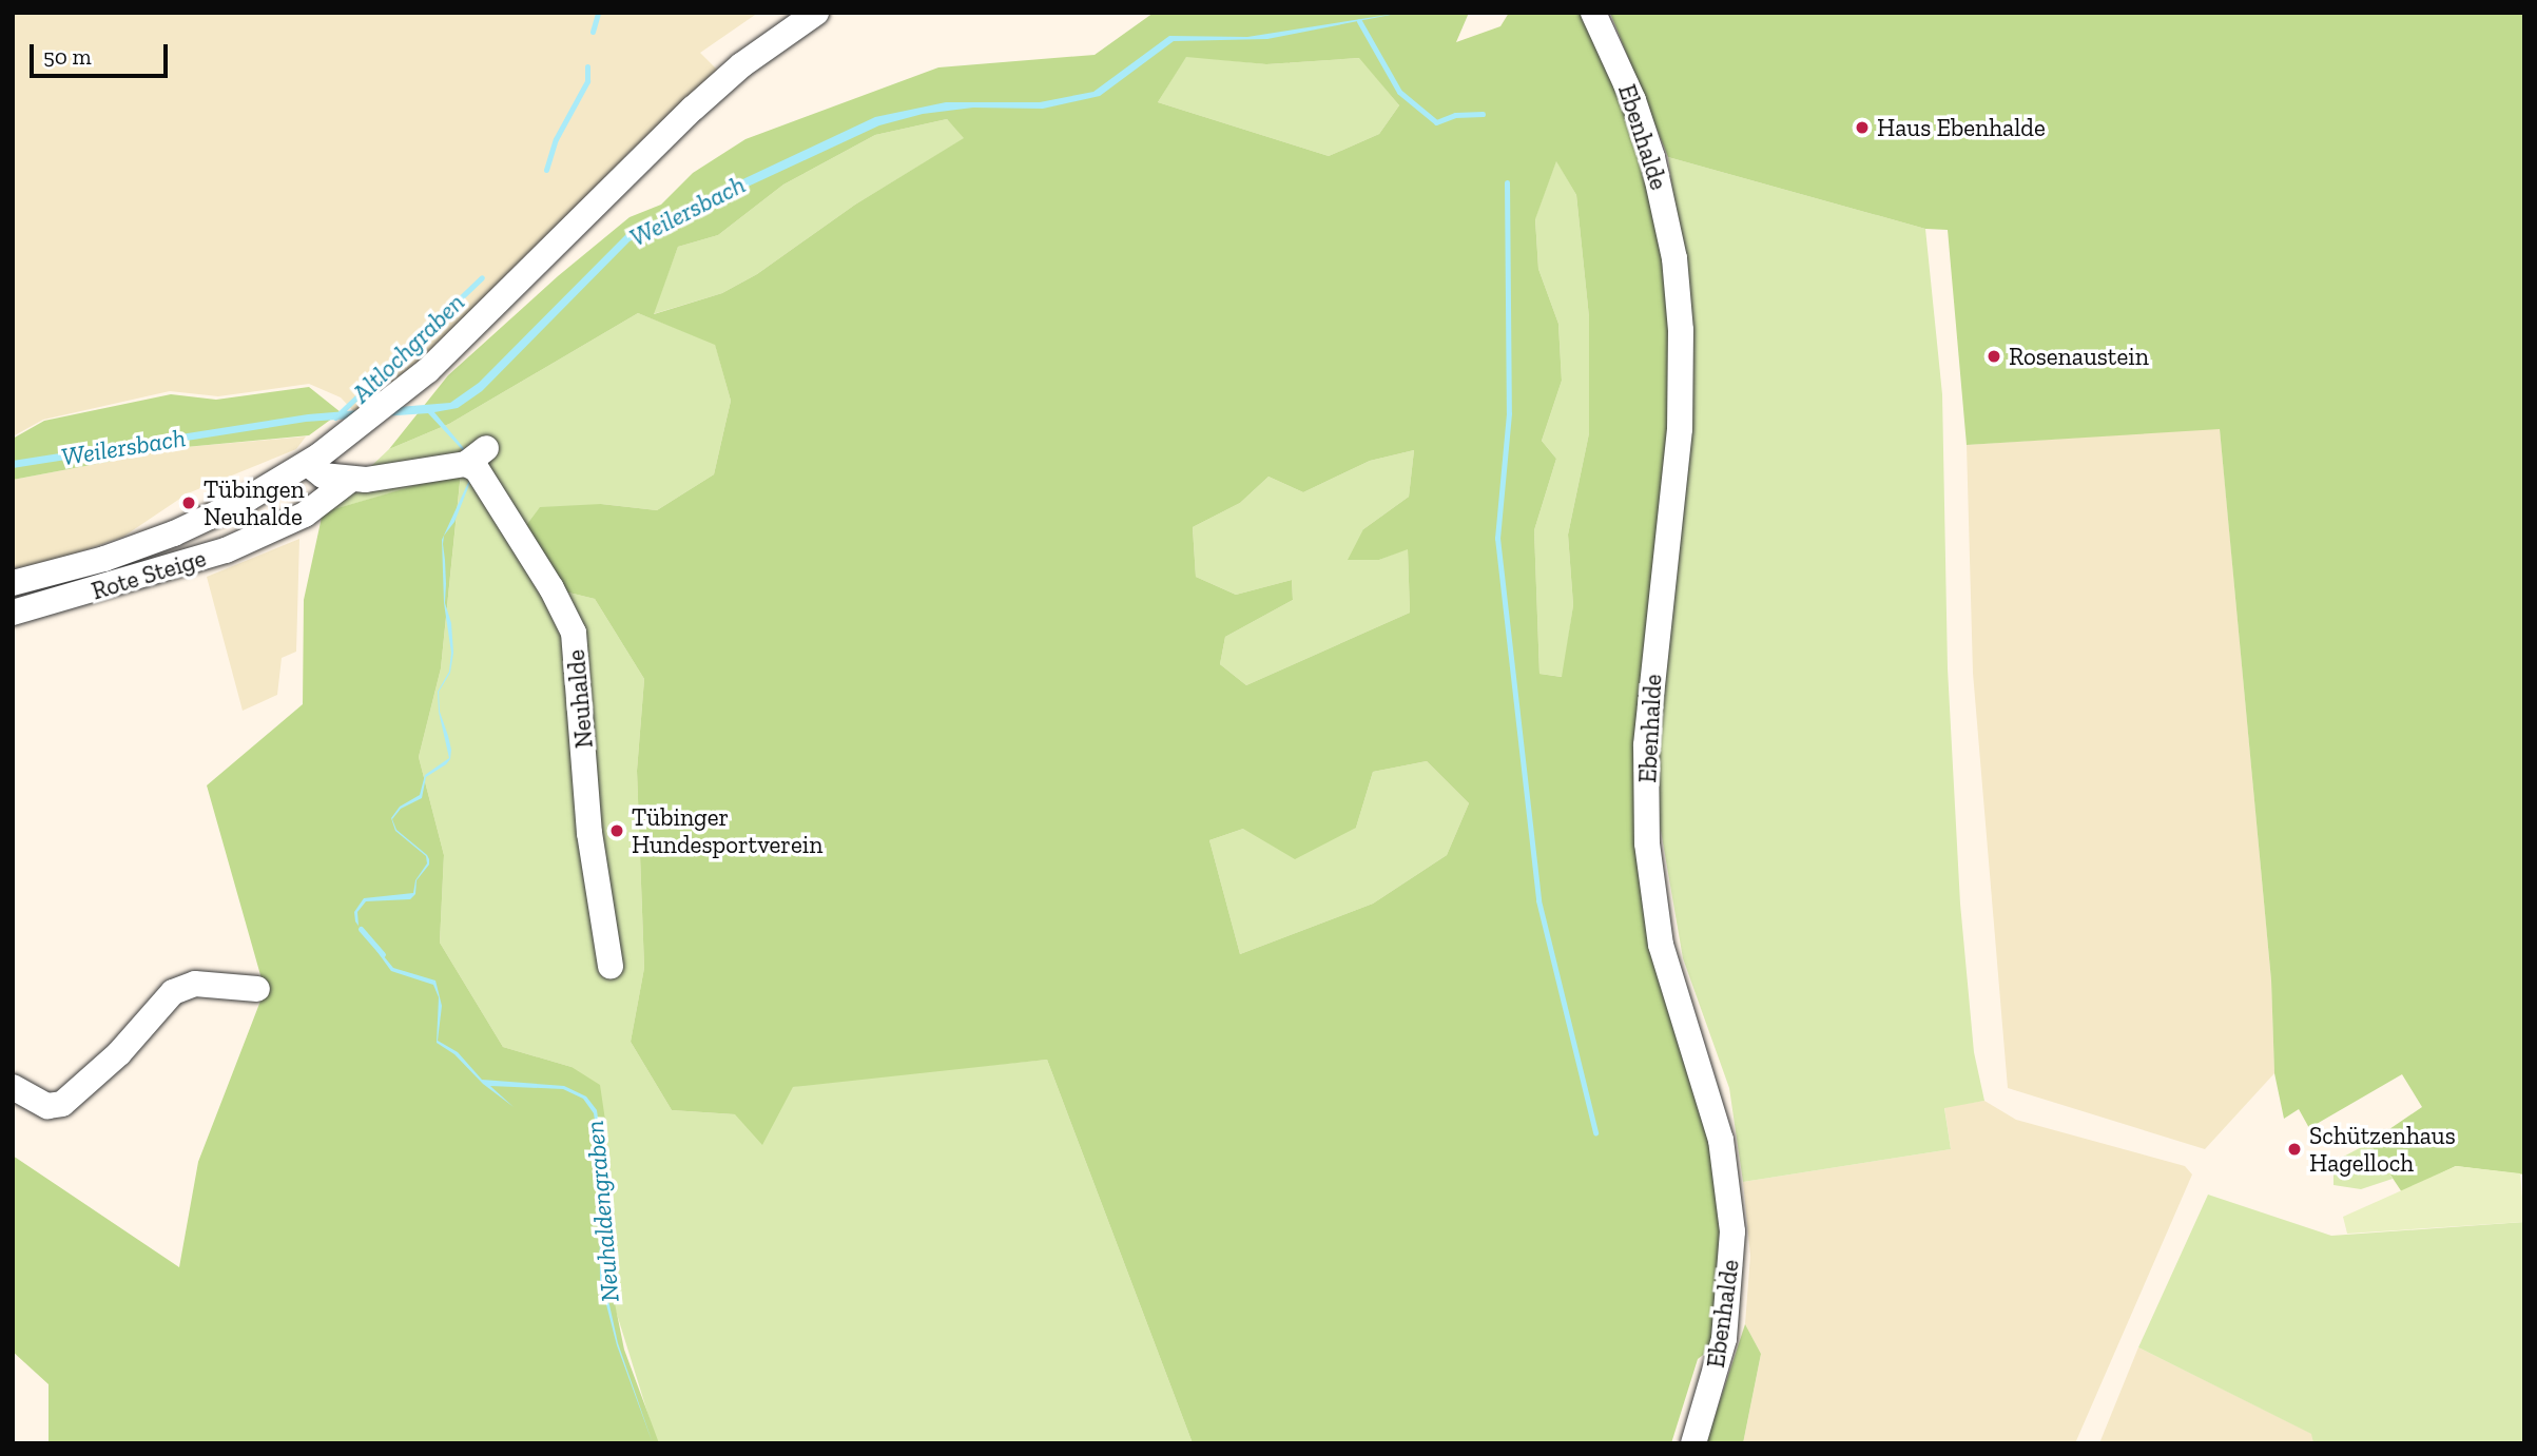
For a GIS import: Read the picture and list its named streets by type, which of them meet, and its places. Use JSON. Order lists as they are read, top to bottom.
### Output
{
  "streets": {
    "street": ["Ebenhalde", "Rote Steige", "Neuhalde"]
  },
  "crossings": [
    ["Rote Steige", "Neuhalde"]
  ],
  "water": ["Weilersbach", "Altlochgraben", "Neuhaldengraben"],
  "places": [
    "Haus Ebenhalde",
    "Rosenaustein",
    "Tübingen Neuhalde",
    "Tübinger Hundesportverein",
    "Schützenhaus Hagelloch"
  ],
  "scale_bar": "50 m"
}
